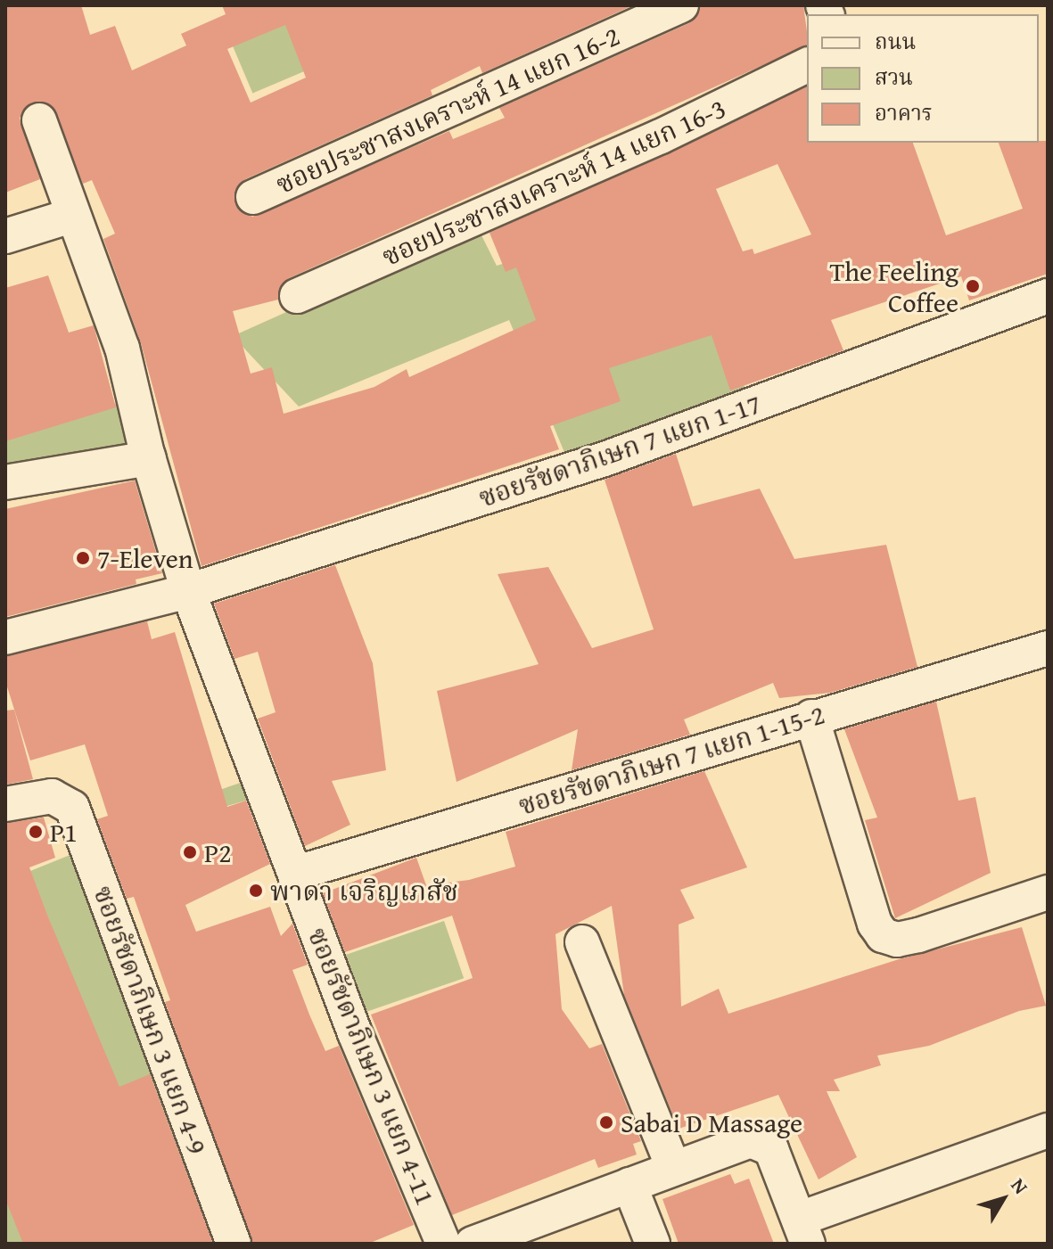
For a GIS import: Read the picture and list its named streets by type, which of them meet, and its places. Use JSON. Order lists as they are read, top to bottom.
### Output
{
  "streets": {
    "street": [
      "ซอยประชาสงเคราะห์ 14 แยก 16-2",
      "ซอยประชาสงเคราะห์ 14 แยก 16-3",
      "ซอยรัชดาภิเษก 7 แยก 1-17",
      "ซอยรัชดาภิเษก 7 แยก 1-15-2",
      "ซอยรัชดาภิเษก 3 แยก 4-9",
      "ซอยรัชดาภิเษก 3 แยก 4-11"
    ]
  },
  "crossings": [
    ["ซอยรัชดาภิเษก 7 แยก 1-17", "ซอยรัชดาภิเษก 3 แยก 4-11"],
    ["ซอยรัชดาภิเษก 7 แยก 1-15-2", "ซอยรัชดาภิเษก 3 แยก 4-11"]
  ],
  "places": [
    "The Feeling Coffee",
    "7-Eleven",
    "P1",
    "P2",
    "พาดา เจริญเภสัช",
    "Sabai D Massage"
  ],
  "legend": ["ถนน", "สวน", "อาคาร"],
  "north": "top right"
}
